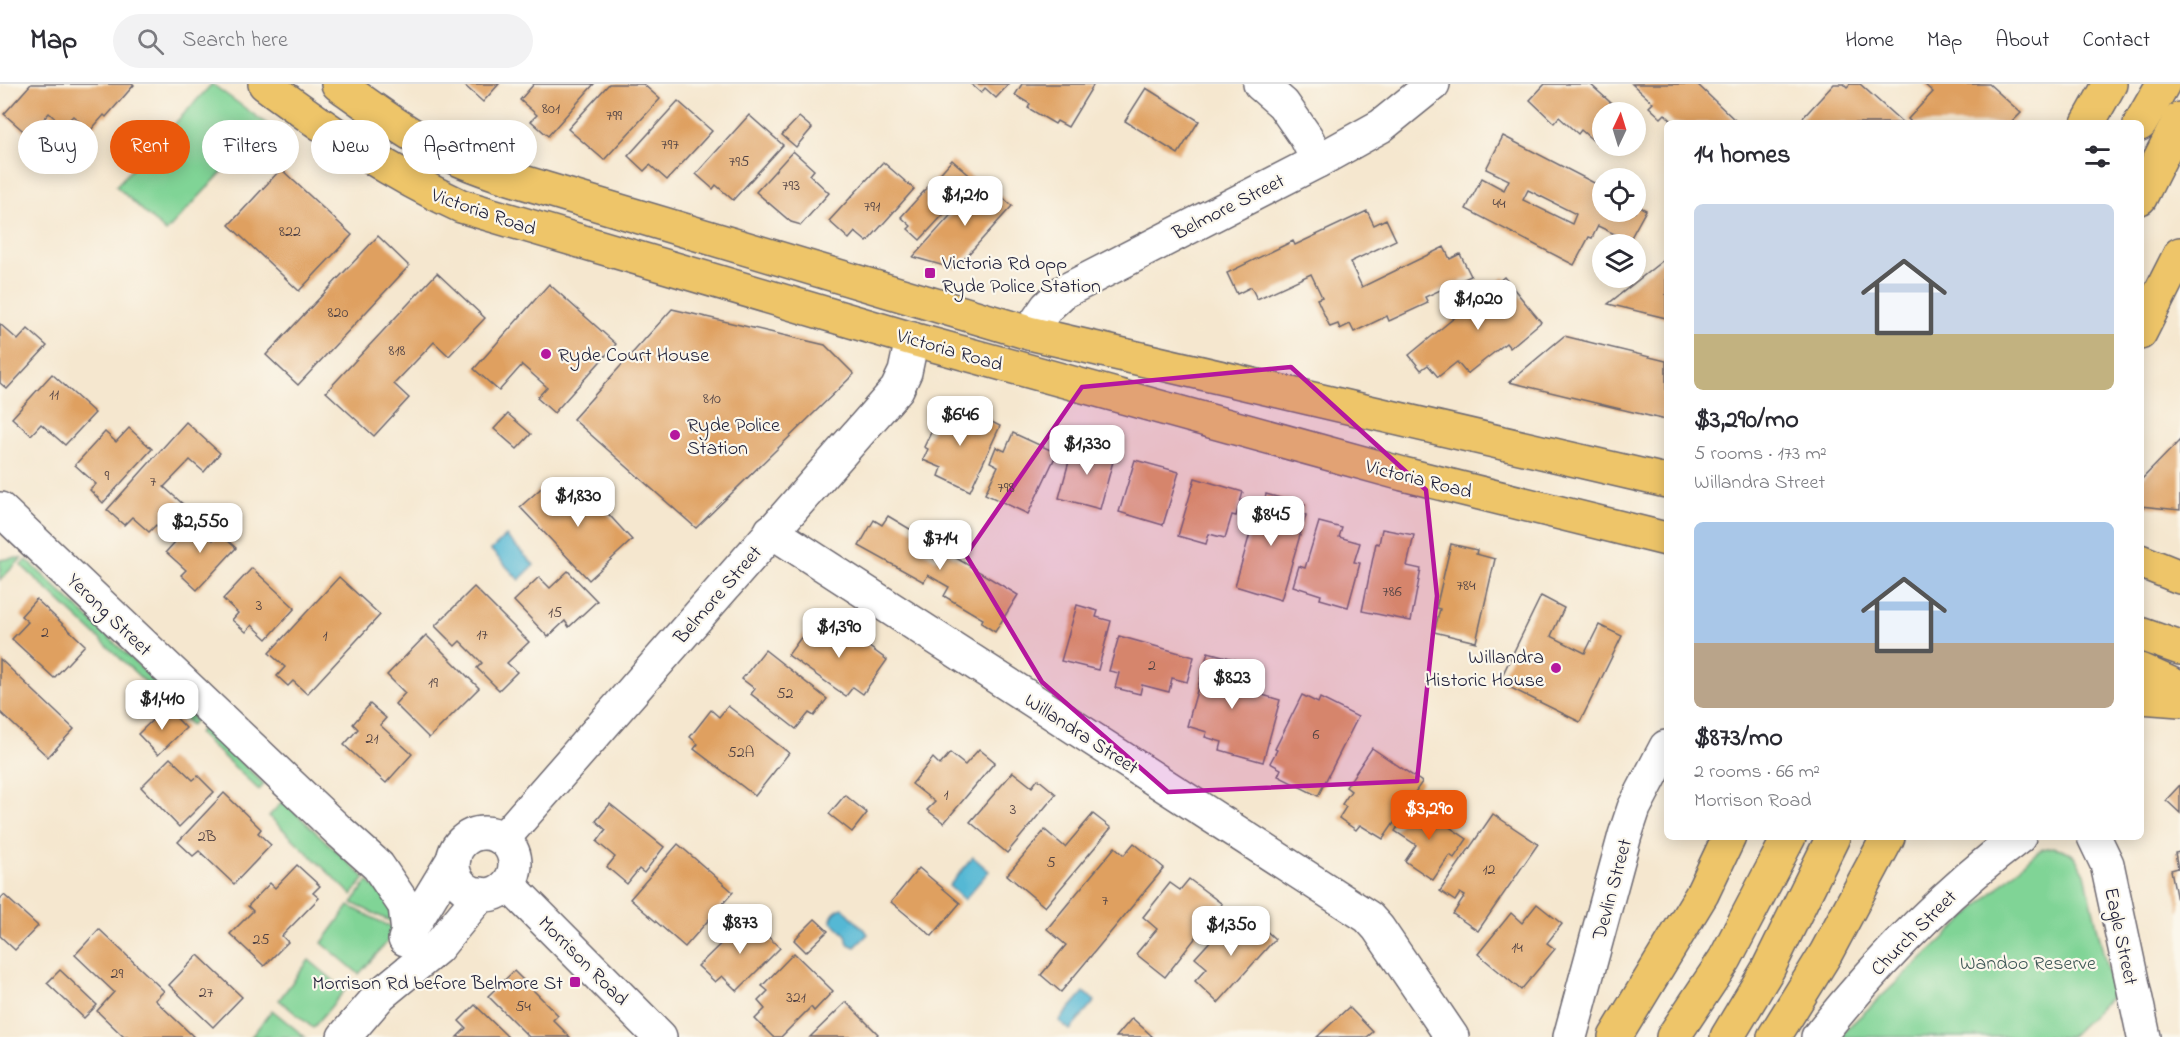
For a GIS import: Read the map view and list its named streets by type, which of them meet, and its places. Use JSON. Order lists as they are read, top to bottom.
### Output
{
  "streets": {
    "highway": ["Victoria Road"],
    "street": [
      "Belmore Street",
      "Yerong Street",
      "Willandra Street",
      "Devlin Street",
      "Church Street",
      "Eagle Street",
      "Morrison Road"
    ]
  },
  "crossings": [
    ["Belmore Street", "Victoria Road"],
    ["Belmore Street", "Willandra Street"],
    ["Yerong Street", "Morrison Road"]
  ],
  "parks": ["Wandoo Reserve"],
  "places": {
    "transit": ["Victoria Rd opp Ryde Police Station", "Morrison Rd before Belmore St"],
    "other": ["Ryde Court House", "Ryde Police Station", "Willandra Historic House"]
  },
  "house_numbers": [
    "801",
    "799",
    "797",
    "795",
    "793",
    "44",
    "791",
    "822",
    "820",
    "818",
    "11",
    "810",
    "9",
    "7",
    "798",
    "784",
    "786",
    "3",
    "15",
    "2",
    "17",
    "1",
    "2",
    "19",
    "52",
    "6",
    "21",
    "52A",
    "1",
    "3",
    "2B",
    "5",
    "12",
    "7",
    "25",
    "14",
    "29",
    "27",
    "321",
    "54"
  ],
  "north": "top",
  "page": {
    "header": "Map",
    "search": "Search here",
    "nav": [
      "Home",
      "Map",
      "About",
      "Contact"
    ],
    "chip": [
      "Buy",
      "Rent",
      "Filters",
      "New",
      "Apartment"
    ],
    "heading": "14 homes",
    "price": [
      "$1,210",
      "$1,020",
      "$646",
      "$1,330",
      "$1,830",
      "$845",
      "$2,550",
      "$714",
      "$1,390",
      "$823",
      "$1,410",
      "$3,290",
      "$873",
      "$1,350"
    ],
    "list": [
      {
        "name": "$3,290/mo",
        "note": "5 rooms · 173 m² · Willandra Street"
      },
      {
        "name": "$873/mo",
        "note": "2 rooms · 66 m² · Morrison Road"
      }
    ]
  }
}
